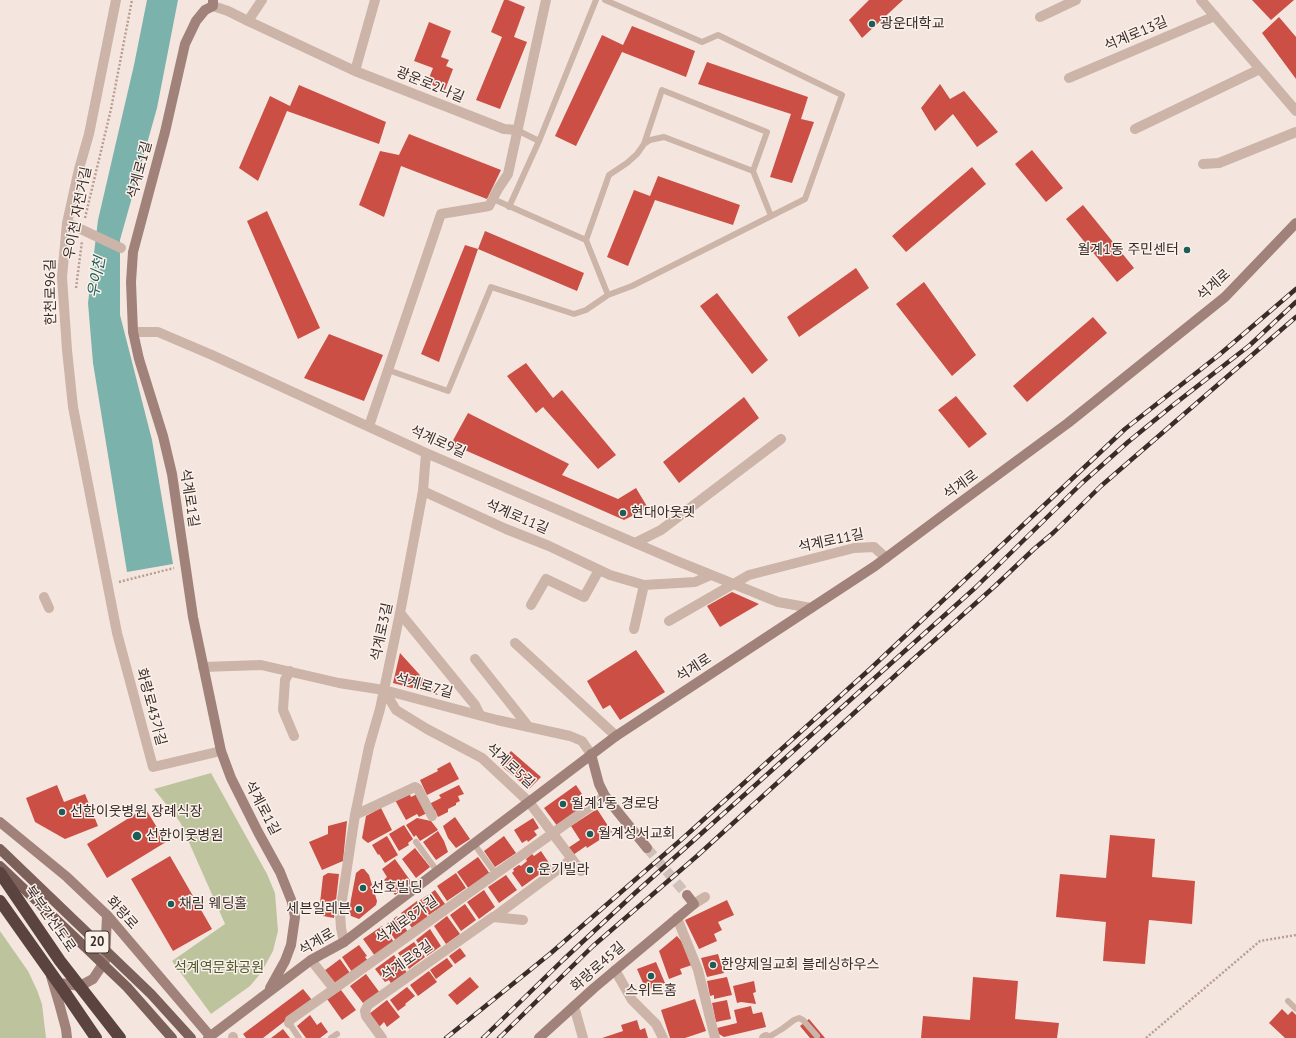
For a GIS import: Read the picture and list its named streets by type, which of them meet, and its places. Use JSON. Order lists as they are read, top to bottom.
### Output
{
  "streets": {
    "highway": ["북부간선도로"],
    "main road": ["20"],
    "street": [
      "석계로13길",
      "광운로2나길",
      "석계로1길",
      "석계로",
      "한천로96길",
      "석계로9길",
      "석계로11길",
      "석계로3길",
      "석계로7길",
      "화랑로43가길",
      "석계로5길",
      "화랑로",
      "석계로8가길",
      "석계로8길",
      "화랑로45길"
    ],
    "path": ["우이천 자전거길"]
  },
  "crossings": [
    ["광운로2나길", "석계로1길"],
    ["석계로1길", "석계로"],
    ["석계로1길", "석계로9길"],
    ["석계로1길", "석계로7길"],
    ["석계로1길", "화랑로43가길"],
    ["석계로", "석계로9길"],
    ["석계로", "석계로11길"],
    ["석계로", "석계로3길"],
    ["석계로", "석계로7길"],
    ["석계로", "석계로5길"],
    ["석계로", "화랑로"],
    ["한천로96길", "화랑로43가길"],
    ["석계로9길", "석계로11길"],
    ["석계로9길", "석계로3길"],
    ["석계로11길", "석계로3길"],
    ["석계로3길", "석계로7길"],
    ["석계로3길", "석계로5길"],
    ["석계로7길", "석계로5길"],
    ["석계로5길", "석계로8가길"],
    ["석계로5길", "석계로8길"]
  ],
  "water": ["우이천"],
  "parks": ["석계역문화공원"],
  "places": [
    "광운대학교",
    "월계1동 주민센터",
    "현대아웃렛",
    "월계1동 경로당",
    "선한이웃병원 장례식장",
    "월계성서교회",
    "선한이웃병원",
    "운기빌라",
    "선호빌딩",
    "채림 웨딩홀",
    "세븐일레븐",
    "한양제일교회 블레싱하우스",
    "스위트홈"
  ]
}
